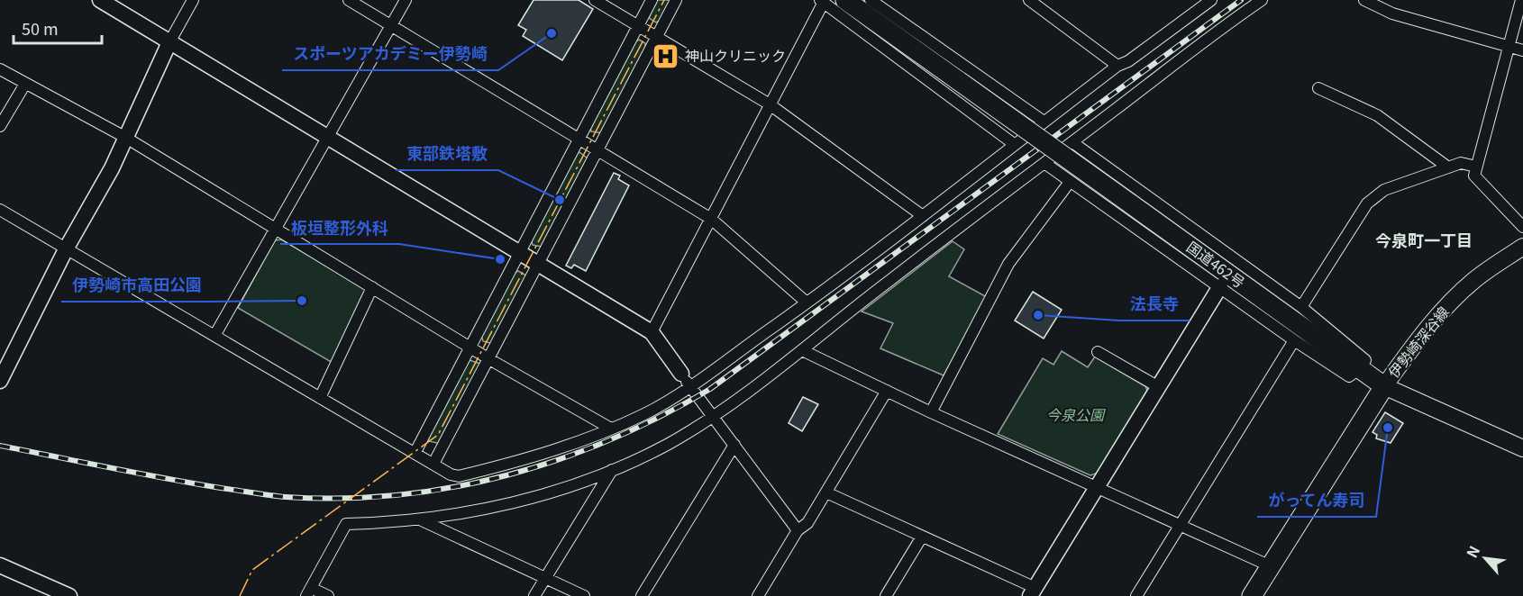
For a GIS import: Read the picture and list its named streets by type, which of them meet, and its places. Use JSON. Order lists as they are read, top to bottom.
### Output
{
  "streets": {
    "highway": ["国道462号"],
    "main road": ["伊勢崎深谷線"]
  },
  "crossings": [
    ["国道462号", "伊勢崎深谷線"]
  ],
  "districts": ["今泉町一丁目"],
  "parks": ["今泉公園"],
  "places": {
    "other": [
      "スポーツアカデミー伊勢崎",
      "東部鉄塔敷",
      "板垣整形外科",
      "伊勢崎市高田公園",
      "法長寺",
      "がってん寿司"
    ],
    "hospital": ["神山クリニック"]
  },
  "scale_bar": "50 m",
  "north": "top left"
}
